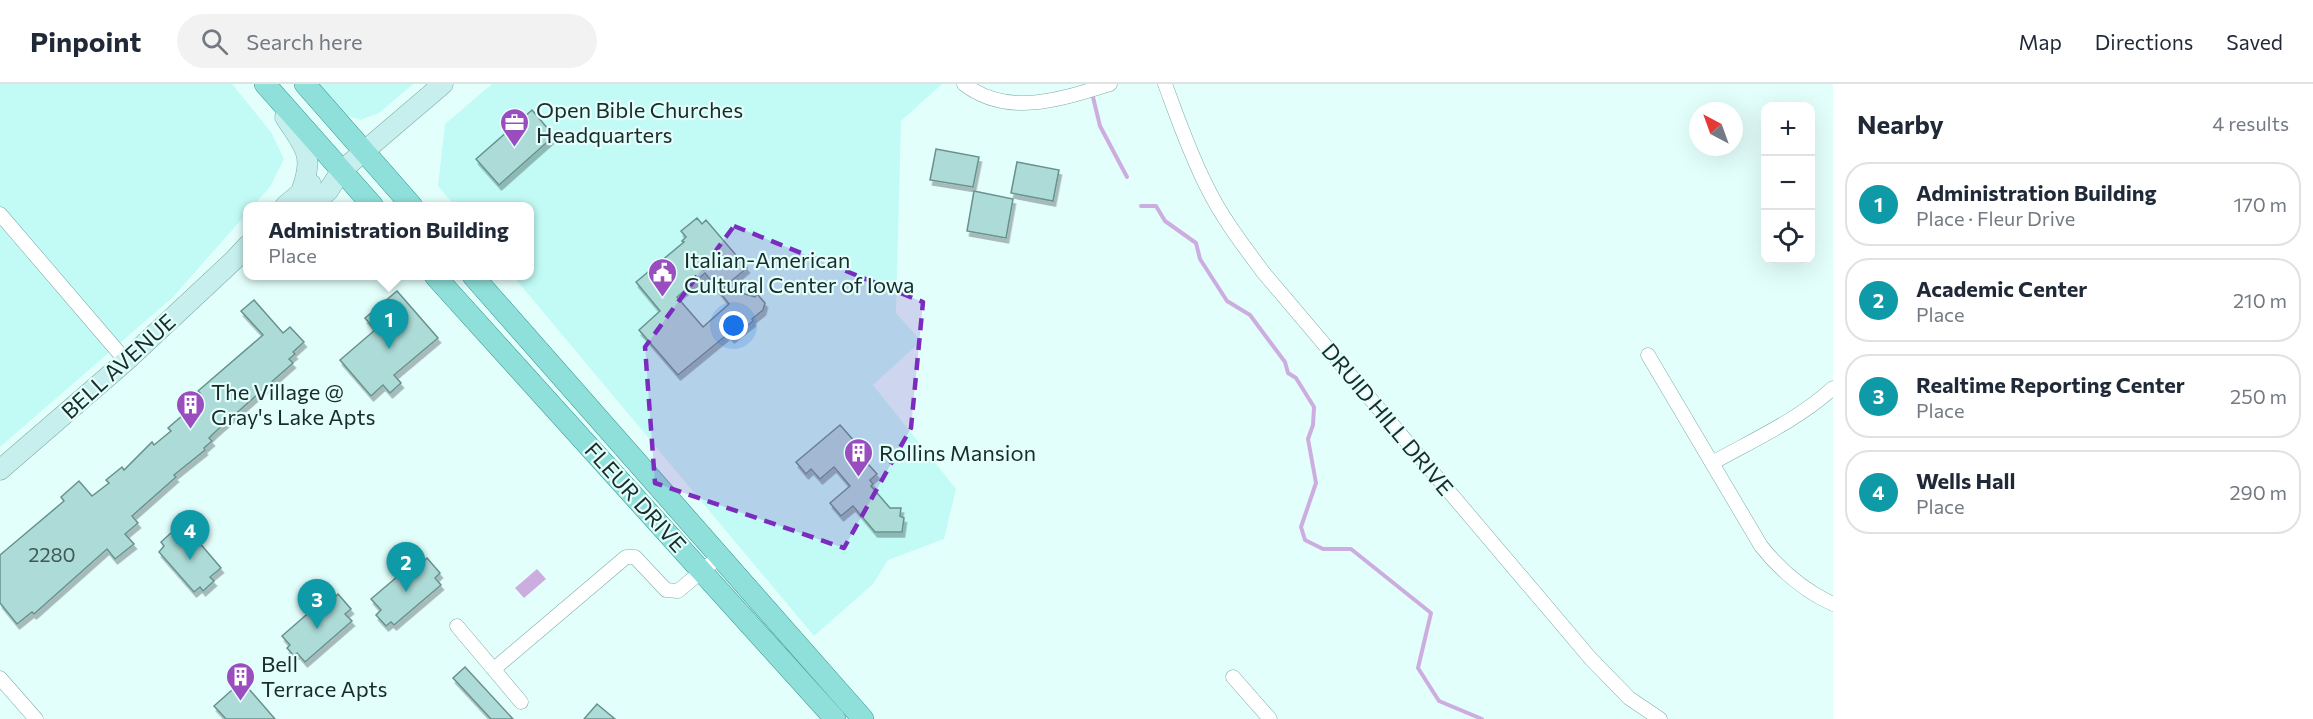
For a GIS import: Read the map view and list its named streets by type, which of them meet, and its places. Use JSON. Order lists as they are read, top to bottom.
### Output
{
  "streets": {
    "main road": ["FLEUR DRIVE"],
    "street": ["BELL AVENUE", "DRUID HILL DRIVE"]
  },
  "places": {
    "office": ["Open Bible Churches Headquarters"],
    "public building": ["Italian-American Cultural Center of Iowa"],
    "building": ["The Village @ Gray's Lake Apts", "Rollins Mansion", "Bell Terrace Apts"]
  },
  "house_numbers": ["2280"],
  "north": "top left",
  "page": {
    "header": "Pinpoint",
    "search": "Search here",
    "nav": ["Map", "Directions", "Saved"],
    "heading": ["Nearby", "4 results"],
    "map_buttons": ["+", "−"],
    "list": [
      {
        "mark": "1",
        "name": "Administration Building",
        "note": "Place · Fleur Drive",
        "value": "170 m"
      },
      {
        "mark": "2",
        "name": "Academic Center",
        "note": "Place",
        "value": "210 m"
      },
      {
        "mark": "3",
        "name": "Realtime Reporting Center",
        "note": "Place",
        "value": "250 m"
      },
      {
        "mark": "4",
        "name": "Wells Hall",
        "note": "Place",
        "value": "290 m"
      }
    ],
    "popup": ["Administration Building", "Place"],
    "pins": [
      "1",
      "4",
      "2",
      "3"
    ]
  }
}
